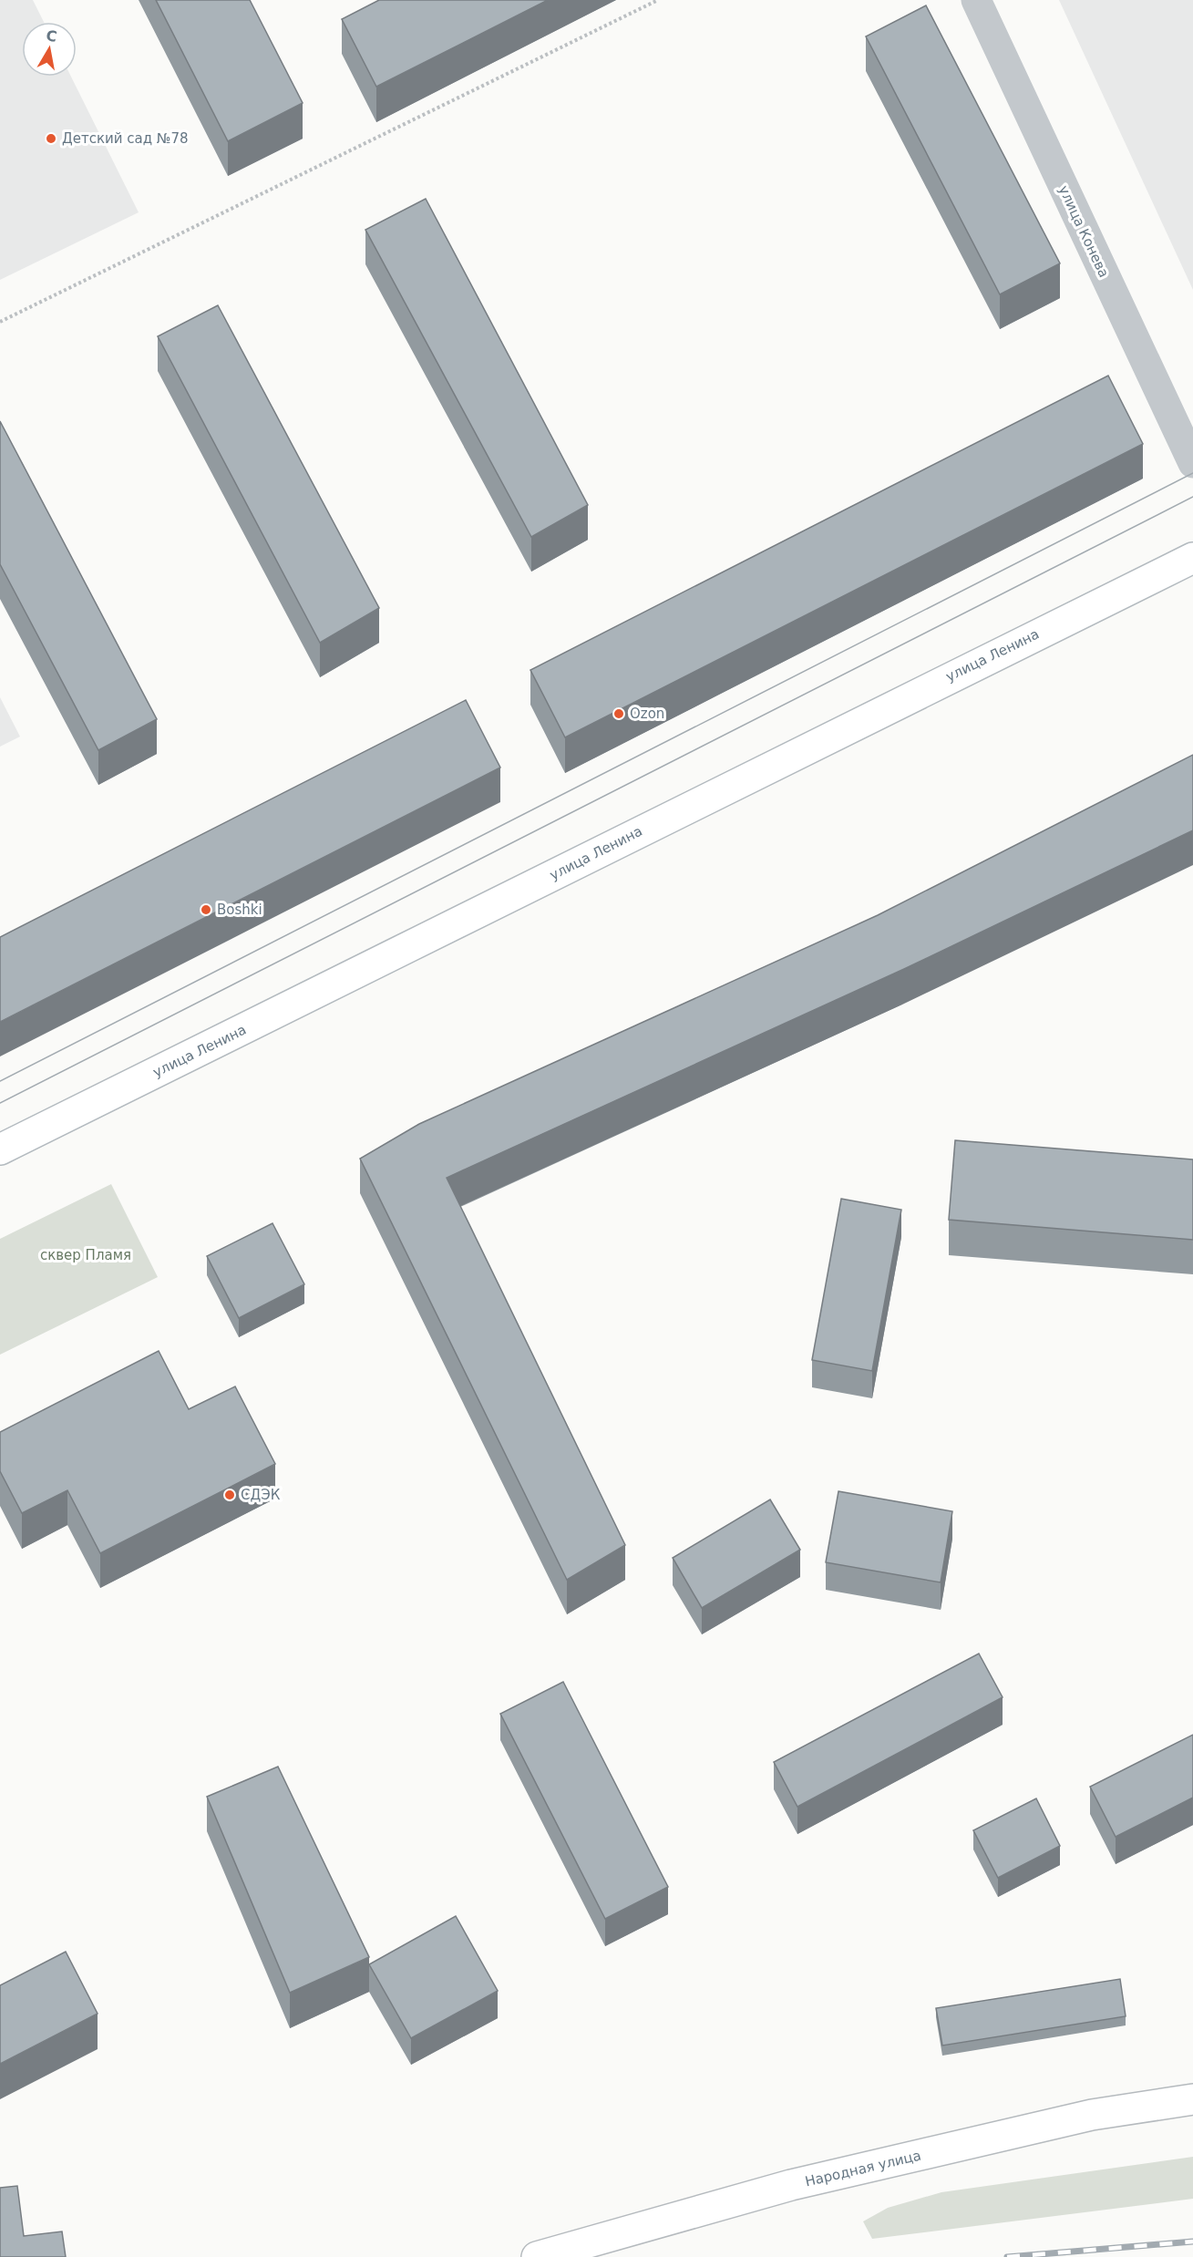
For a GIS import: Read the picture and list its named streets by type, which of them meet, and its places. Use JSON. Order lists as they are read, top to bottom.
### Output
{
  "streets": {
    "main road": ["улица Ленина", "Народная улица"],
    "street": ["улица Конева"]
  },
  "parks": ["сквер Пламя"],
  "places": [
    "Детский сад №78",
    "Ozon",
    "Boshki",
    "СДЭК"
  ],
  "north": "top"
}
